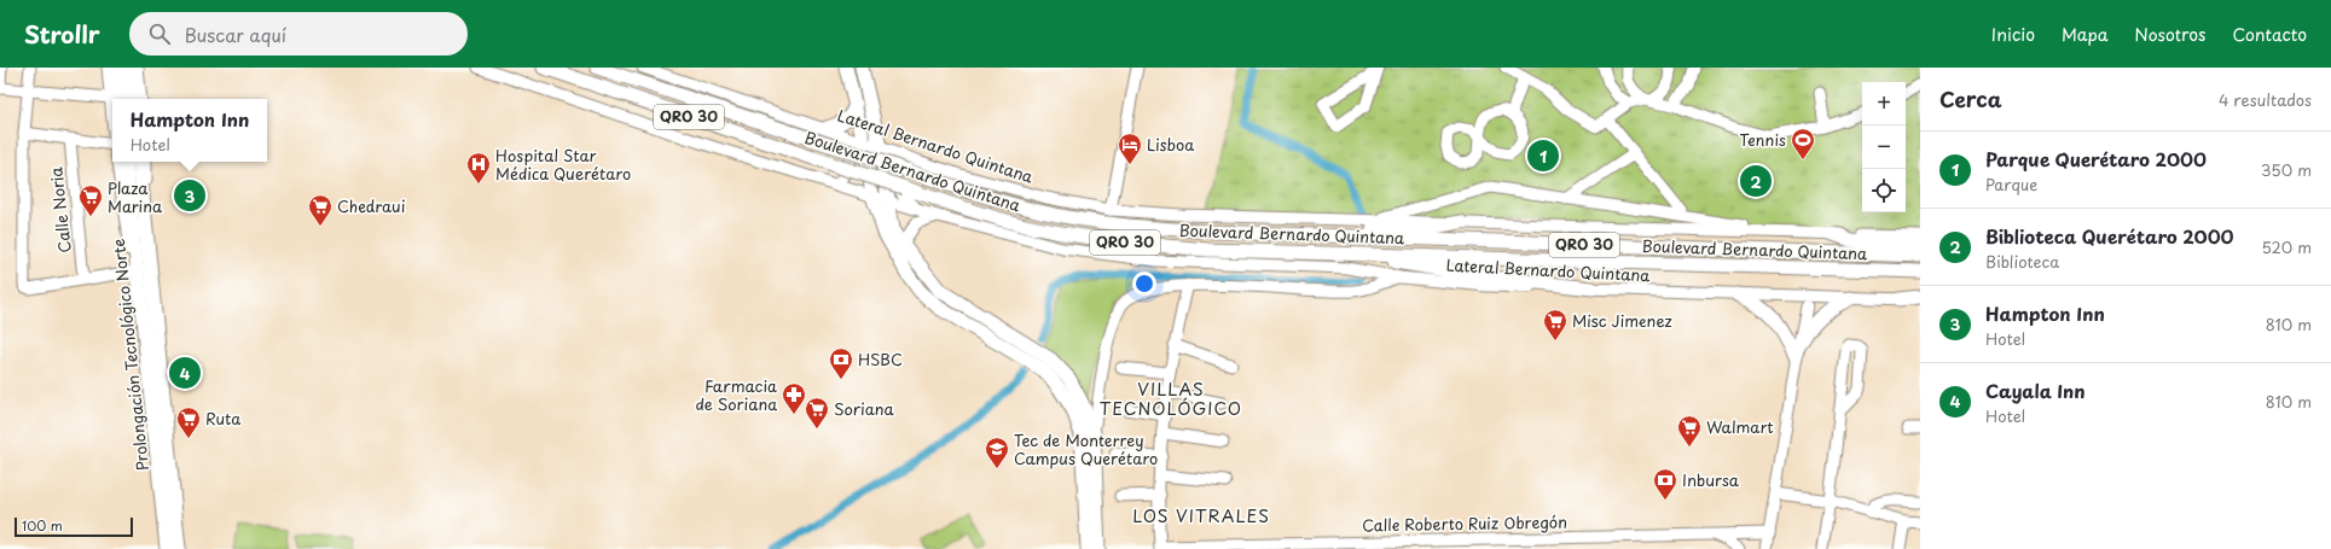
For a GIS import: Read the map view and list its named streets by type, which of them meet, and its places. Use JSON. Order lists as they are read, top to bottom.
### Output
{
  "streets": {
    "main road": ["QRO 30", "Boulevard Bernardo Quintana", "Prolongación Tecnológico Norte"],
    "street": ["Lateral Bernardo Quintana", "Calle Noria", "Calle Roberto Ruiz Obregón"]
  },
  "crossings": [
    ["Lateral Bernardo Quintana", "Boulevard Bernardo Quintana"]
  ],
  "districts": ["VILLAS TECNOLÓGICO", "LOS VITRALES"],
  "places": {
    "sports": ["Tennis"],
    "hotel": ["Lisboa"],
    "hospital": ["Hospital Star Médica Querétaro"],
    "supermarket": [
      "Plaza Marina",
      "Chedraui",
      "Misc Jimenez",
      "Soriana",
      "Ruta",
      "Walmart"
    ],
    "bank": ["HSBC", "Inbursa"],
    "pharmacy": ["Farmacia de Soriana"],
    "school or university": ["Tec de Monterrey Campus Querétaro"]
  },
  "scale_bar": "100 m",
  "page": {
    "header": "Strollr",
    "search": "Buscar aquí",
    "nav": [
      "Inicio",
      "Mapa",
      "Nosotros",
      "Contacto"
    ],
    "heading": ["Cerca", "4 resultados"],
    "map_buttons": ["+", "−"],
    "popup": ["Hampton Inn", "Hotel"],
    "list": [
      {
        "mark": "1",
        "name": "Parque Querétaro 2000",
        "note": "Parque",
        "value": "350 m"
      },
      {
        "mark": "2",
        "name": "Biblioteca Querétaro 2000",
        "note": "Biblioteca",
        "value": "520 m"
      },
      {
        "mark": "3",
        "name": "Hampton Inn",
        "note": "Hotel",
        "value": "810 m"
      },
      {
        "mark": "4",
        "name": "Cayala Inn",
        "note": "Hotel",
        "value": "810 m"
      }
    ],
    "pins": [
      "1",
      "2",
      "3",
      "4"
    ],
    "scale": "100 m"
  }
}
